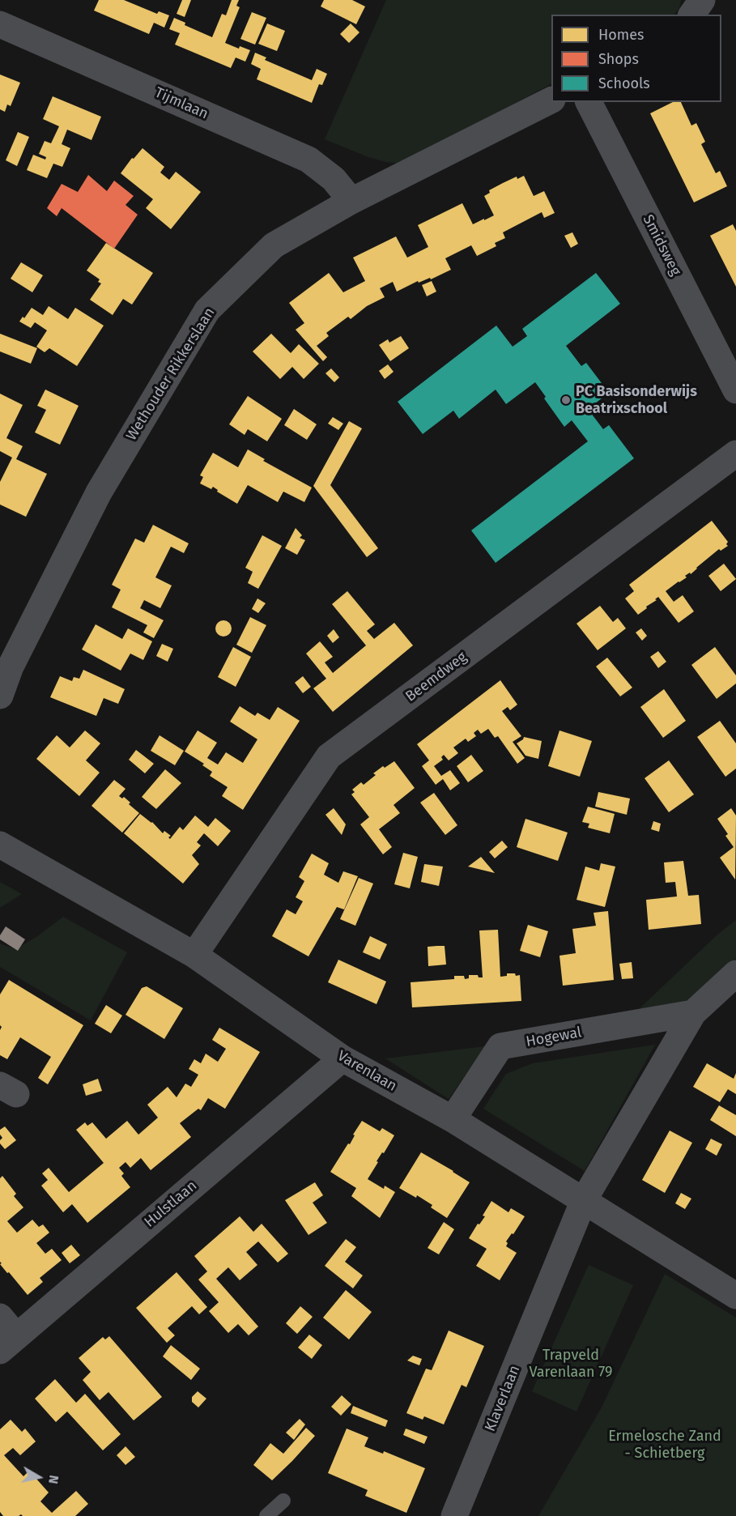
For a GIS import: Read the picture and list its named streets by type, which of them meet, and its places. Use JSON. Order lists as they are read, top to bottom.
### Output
{
  "streets": {
    "street": [
      "Tijmlaan",
      "Smidsweg",
      "Wethouder Rikkerslaan",
      "Beemdweg",
      "Hogewal",
      "Varenlaan",
      "Hulstlaan",
      "Klaverlaan"
    ]
  },
  "crossings": [
    ["Tijmlaan", "Wethouder Rikkerslaan"],
    ["Beemdweg", "Varenlaan"],
    ["Hogewal", "Varenlaan"],
    ["Varenlaan", "Hulstlaan"],
    ["Varenlaan", "Klaverlaan"]
  ],
  "parks": ["Trapveld Varenlaan 79", "Ermelosche Zand - Schietberg"],
  "places": ["PC Basisonderwijs Beatrixschool"],
  "legend": ["Homes", "Shops", "Schools"],
  "north": "right"
}
